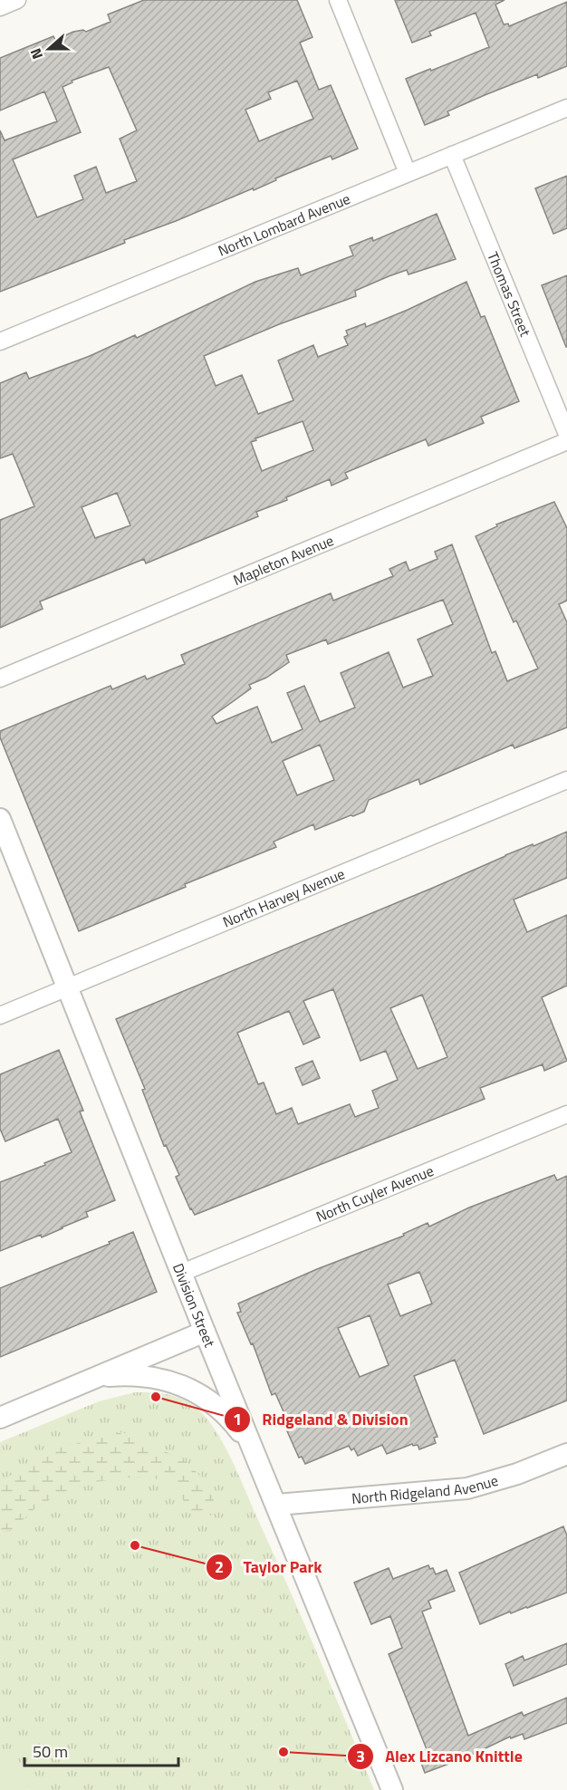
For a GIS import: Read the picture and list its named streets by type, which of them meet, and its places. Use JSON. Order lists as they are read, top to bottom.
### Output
{
  "streets": {
    "street": [
      "North Lombard Avenue",
      "Thomas Street",
      "Mapleton Avenue",
      "North Harvey Avenue",
      "North Cuyler Avenue",
      "Division Street",
      "North Ridgeland Avenue"
    ]
  },
  "crossings": [
    ["North Lombard Avenue", "Thomas Street"],
    ["North Harvey Avenue", "Division Street"],
    ["North Cuyler Avenue", "Division Street"],
    ["Division Street", "North Ridgeland Avenue"]
  ],
  "places": ["Ridgeland & Division", "Taylor Park", "Alex Lizcano Knittle"],
  "scale_bar": "50 m",
  "north": "left"
}
